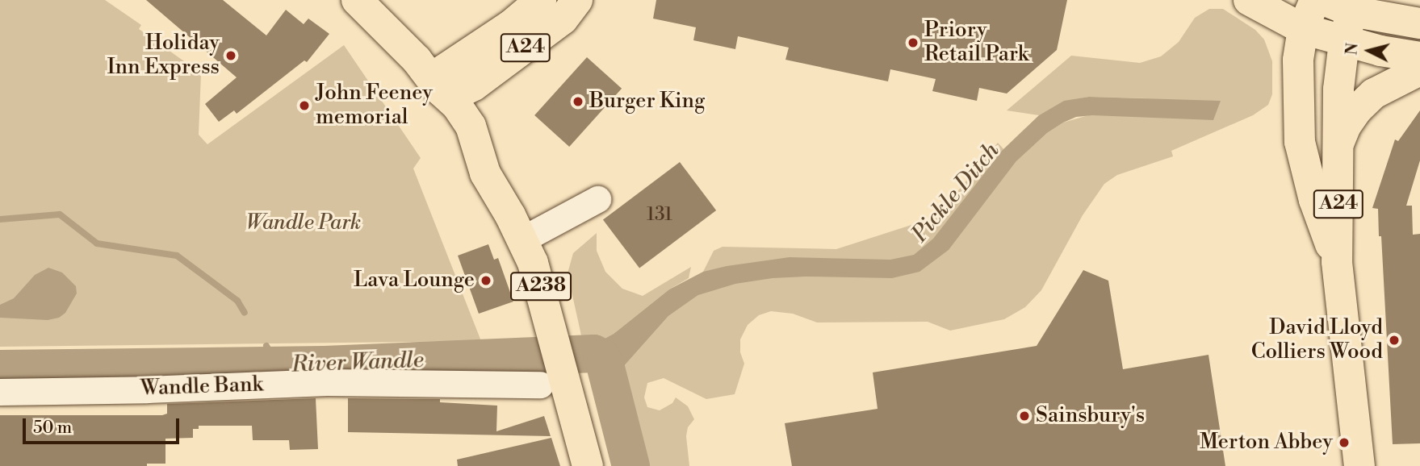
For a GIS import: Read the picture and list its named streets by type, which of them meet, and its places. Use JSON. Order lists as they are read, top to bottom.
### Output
{
  "streets": {
    "main road": ["A24", "A238"],
    "street": ["Wandle Bank"]
  },
  "crossings": [
    ["A24", "A238"],
    ["A238", "Wandle Bank"]
  ],
  "water": ["Pickle Ditch", "River Wandle"],
  "parks": ["Wandle Park"],
  "places": [
    "Priory Retail Park",
    "Holiday Inn Express",
    "Burger King",
    "John Feeney memorial",
    "Lava Lounge",
    "David Lloyd Colliers Wood",
    "Sainsbury's",
    "Merton Abbey"
  ],
  "house_numbers": ["131"],
  "scale_bar": "50 m",
  "north": "left"
}
